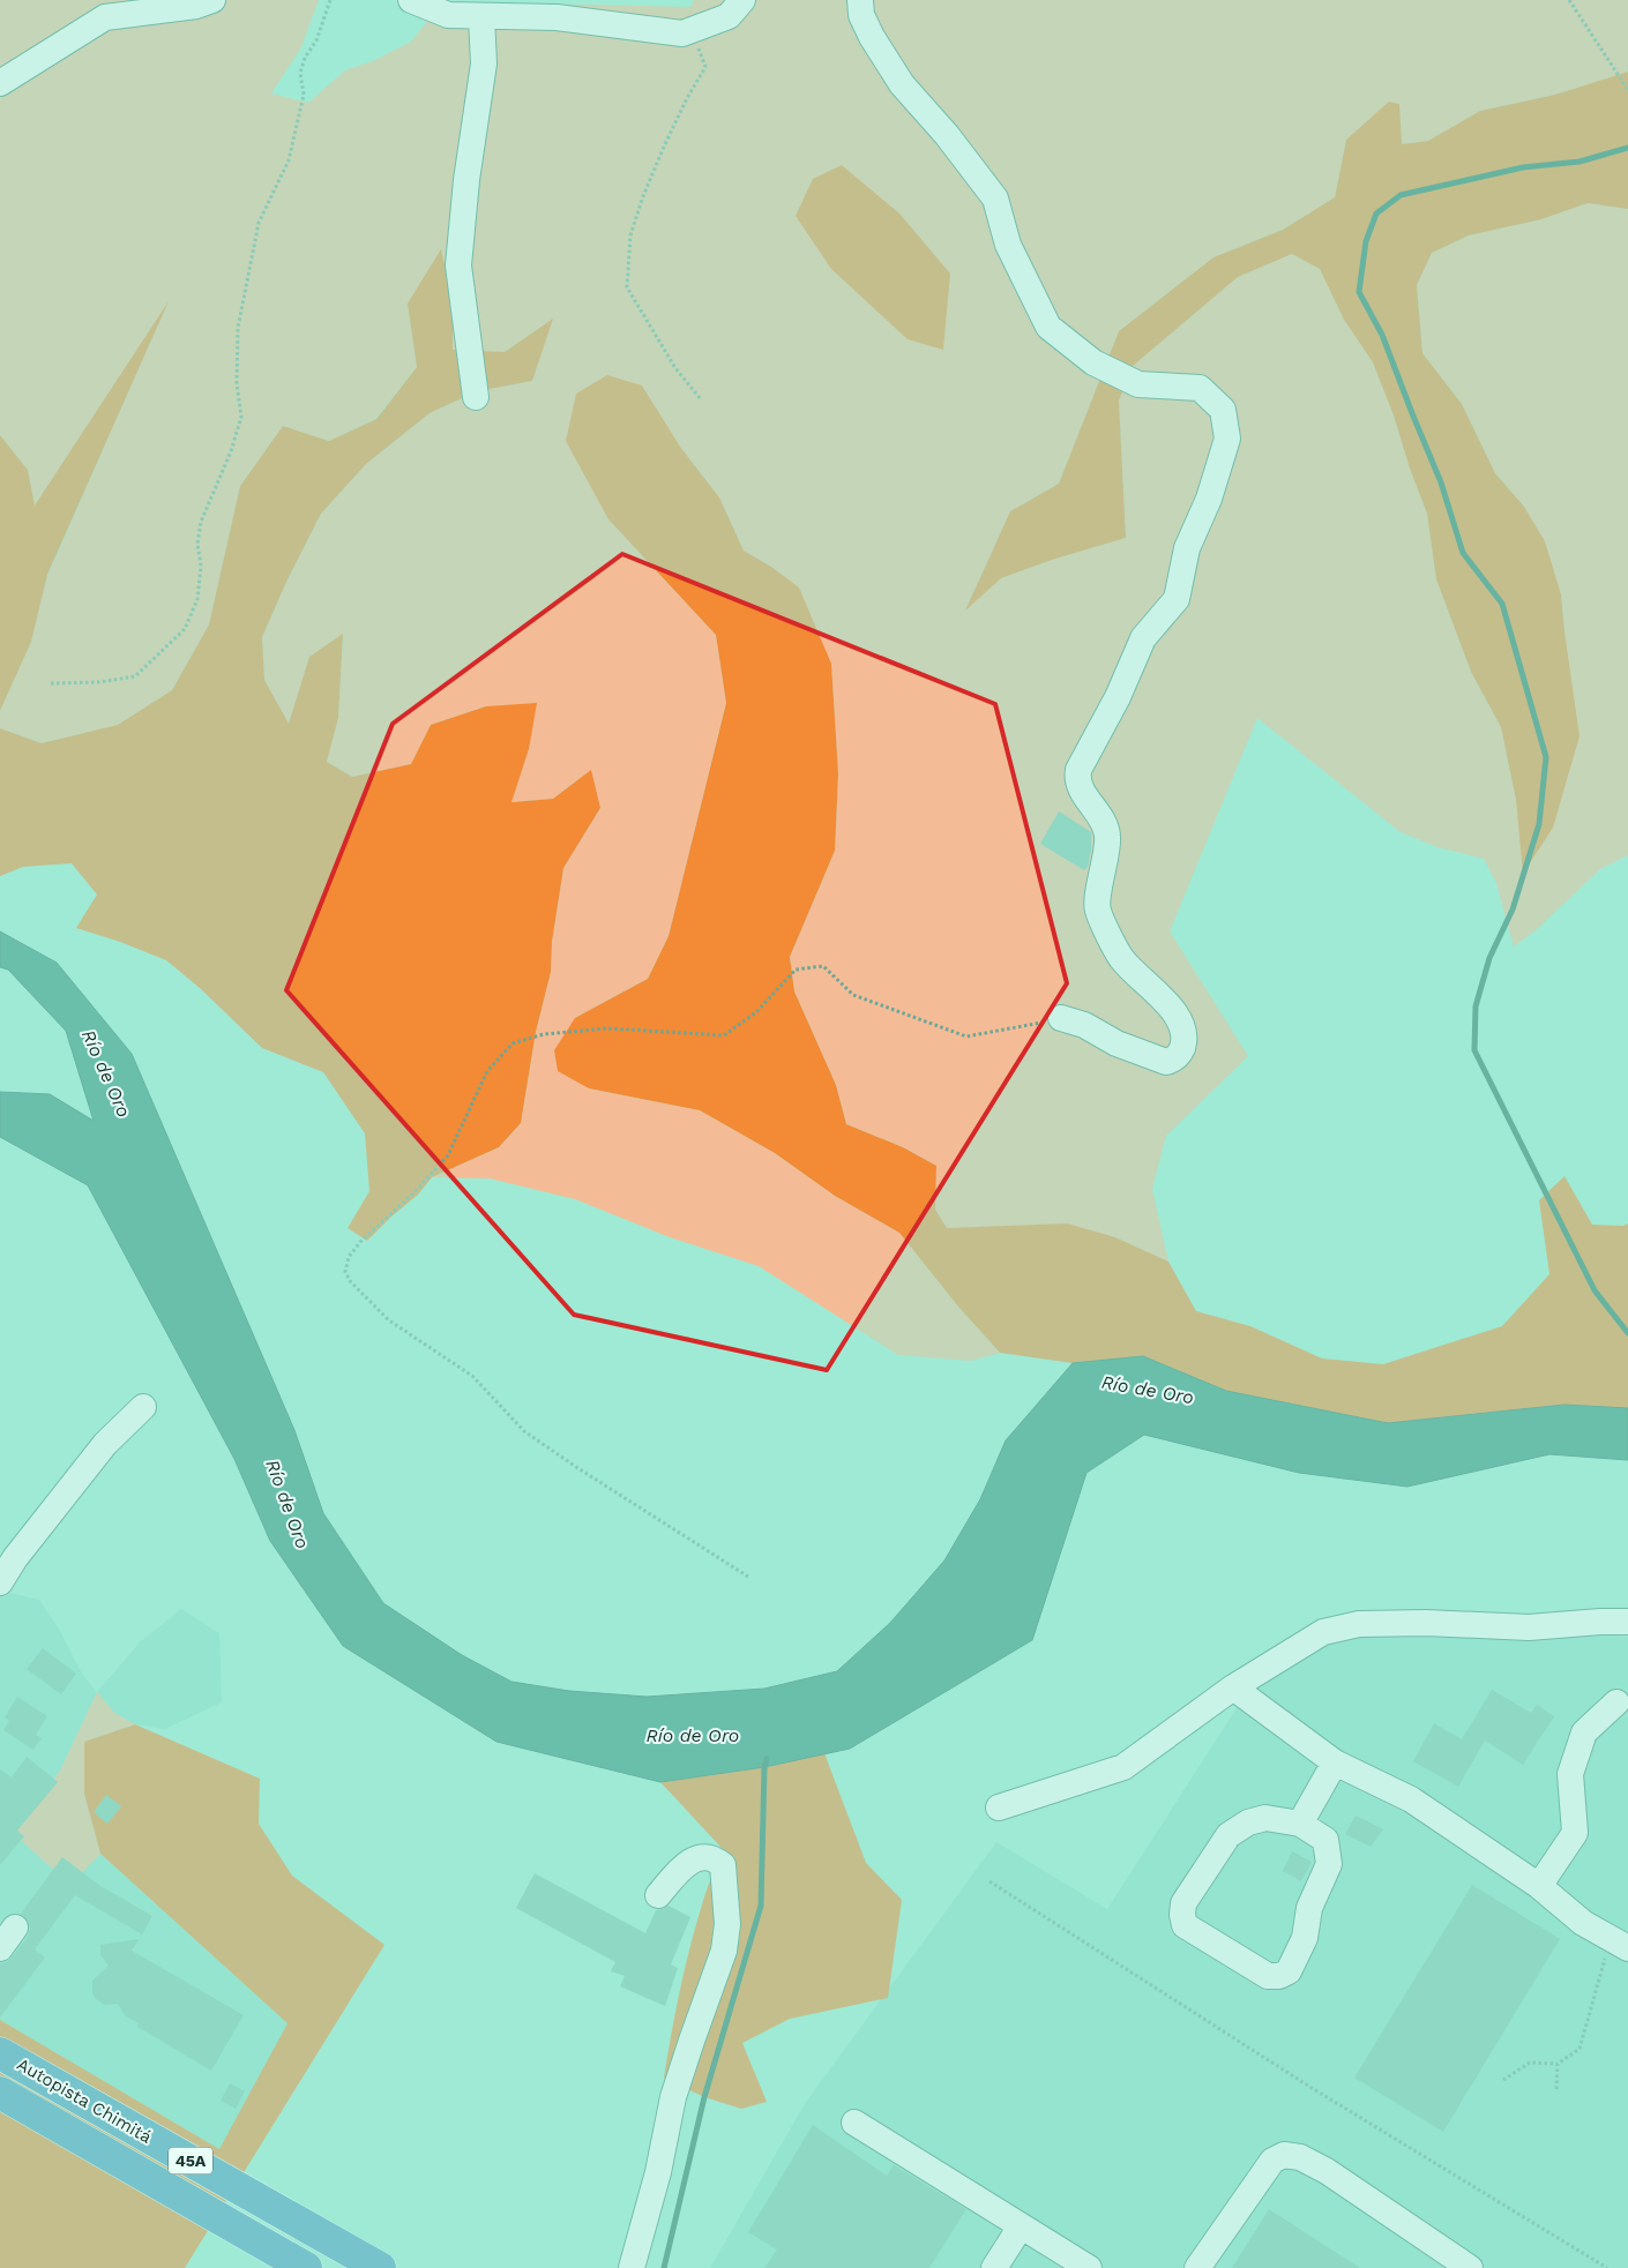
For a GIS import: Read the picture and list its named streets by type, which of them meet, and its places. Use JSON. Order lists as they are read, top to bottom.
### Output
{
  "streets": {
    "highway": ["Autopista Chimitá", "45A"]
  },
  "water": ["Río de Oro"]
}
